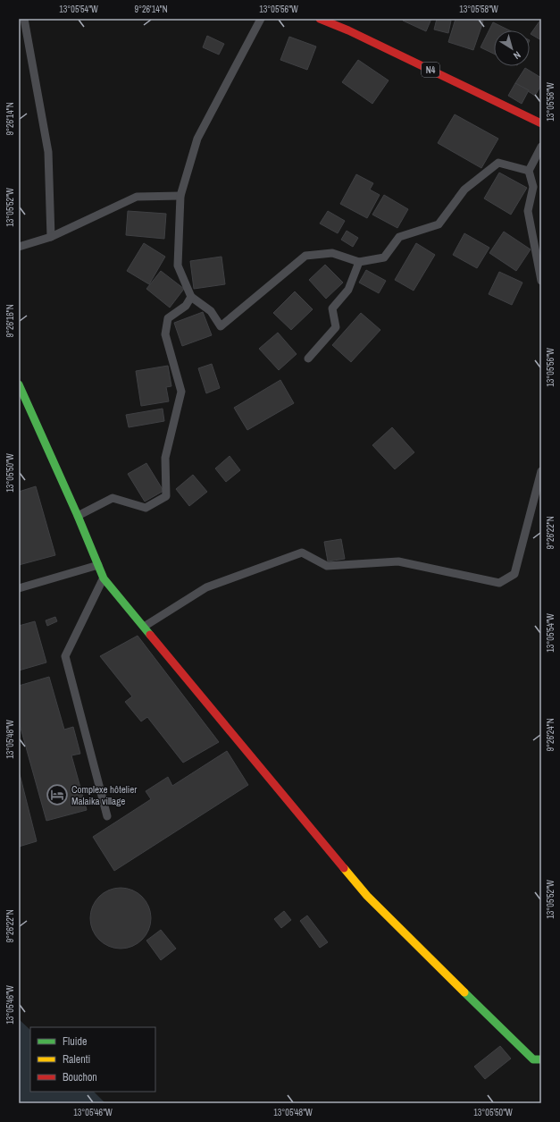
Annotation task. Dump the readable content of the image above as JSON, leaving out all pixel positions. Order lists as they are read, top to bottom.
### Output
{
  "streets": {
    "main road": ["N4"]
  },
  "places": {
    "hotel": ["Complexe hôtelier Malaika village"]
  },
  "legend": ["Fluide", "Ralenti", "Bouchon"],
  "north": "bottom right",
  "coordinates": [
    "13°05'54\"W",
    "9°26'14\"N",
    "13°05'56\"W",
    "13°05'58\"W",
    "13°05'52\"W",
    "9°26'16\"N",
    "13°05'50\"W",
    "9°26'22\"N",
    "9°26'24\"N",
    "13°05'48\"W",
    "13°05'46\"W"
  ]
}
